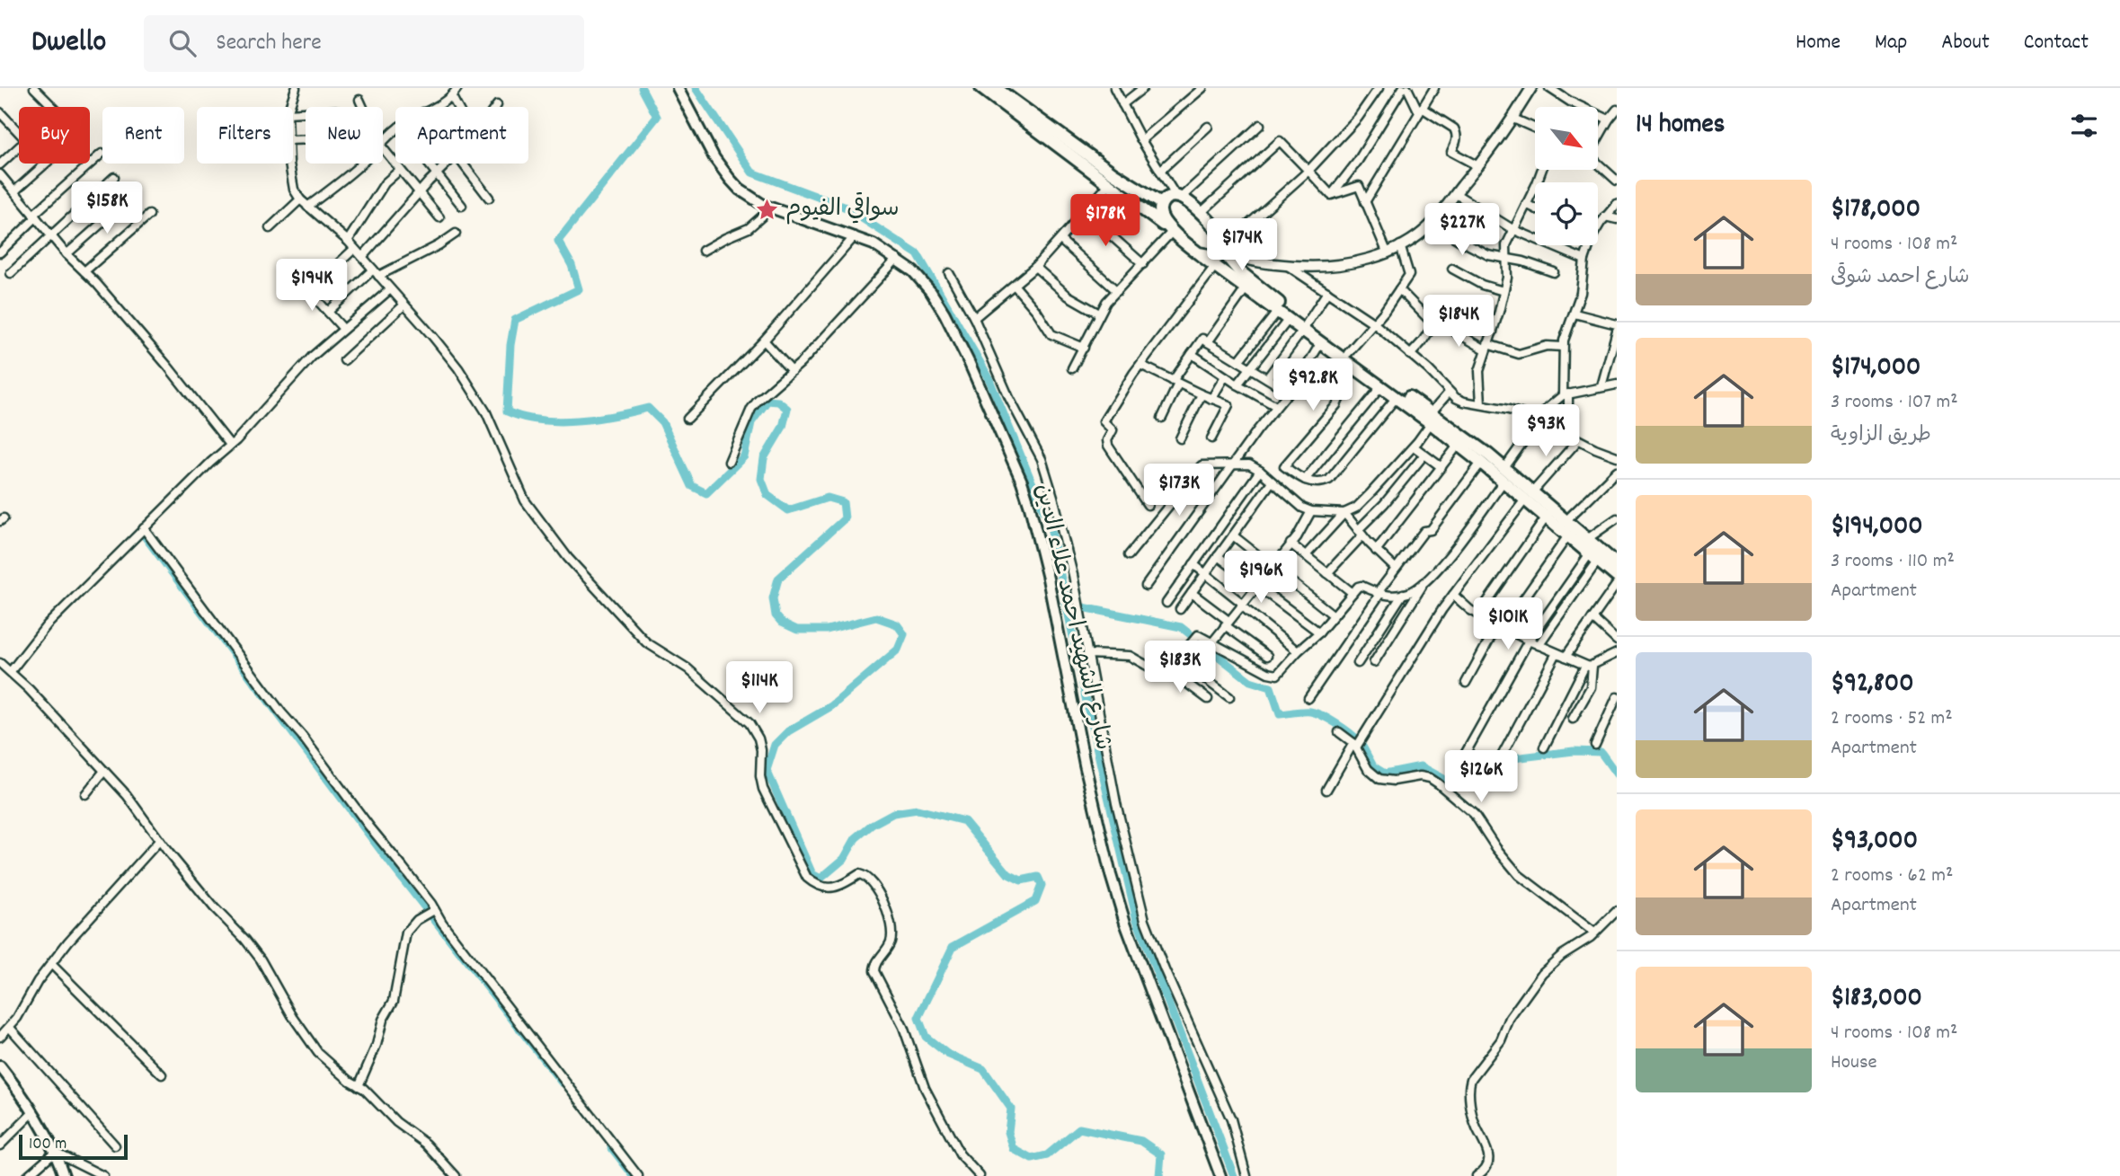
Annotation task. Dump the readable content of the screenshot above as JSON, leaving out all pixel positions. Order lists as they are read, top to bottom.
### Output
{
  "streets": {
    "main road": ["شارع الشهيد احمد علاء الدين"]
  },
  "places": {
    "place": ["سواقي الفيوم"]
  },
  "scale_bar": "100 m",
  "north": "bottom right",
  "page": {
    "header": "Dwello",
    "search": "Search here",
    "nav": [
      "Home",
      "Map",
      "About",
      "Contact"
    ],
    "heading": "14 homes",
    "chip": [
      "Buy",
      "Rent",
      "Filters",
      "New",
      "Apartment"
    ],
    "list": [
      {
        "name": "$178,000",
        "note": "4 rooms · 108 m² · شارع احمد شوقى"
      },
      {
        "name": "$174,000",
        "note": "3 rooms · 107 m² · طريق الزاوية"
      },
      {
        "name": "$194,000",
        "note": "3 rooms · 110 m² · Apartment"
      },
      {
        "name": "$92,800",
        "note": "2 rooms · 52 m² · Apartment"
      },
      {
        "name": "$93,000",
        "note": "2 rooms · 62 m² · Apartment"
      },
      {
        "name": "$183,000",
        "note": "4 rooms · 108 m² · House"
      }
    ],
    "price": [
      "$158K",
      "$178K",
      "$227K",
      "$174K",
      "$194K",
      "$184K",
      "$92.8K",
      "$93K",
      "$173K",
      "$196K",
      "$101K",
      "$183K",
      "$114K",
      "$126K"
    ],
    "scale": "100 m"
  }
}
